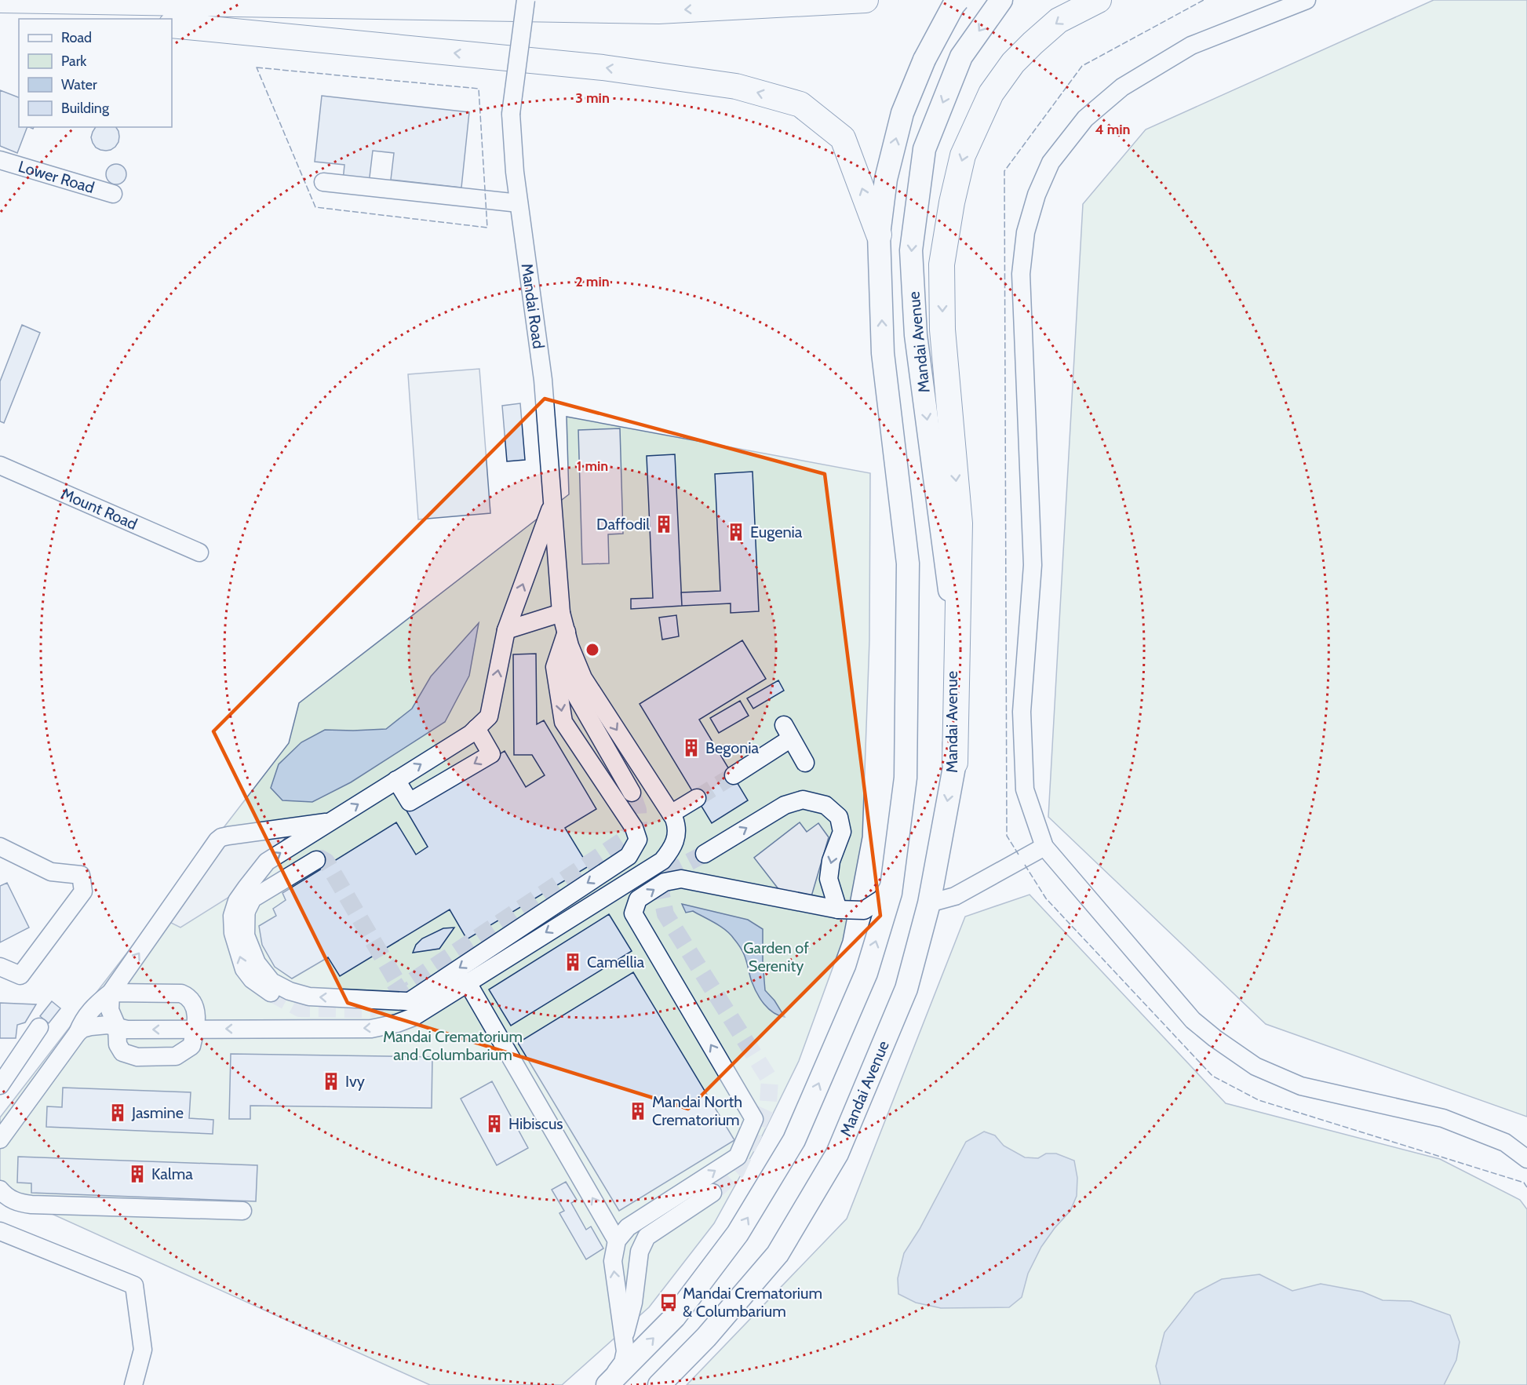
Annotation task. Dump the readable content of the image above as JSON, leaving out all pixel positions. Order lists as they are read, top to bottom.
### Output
{
  "streets": {
    "main road": ["Mandai Avenue"],
    "street": ["Lower Road", "Mandai Road", "Mount Road"]
  },
  "parks": ["Garden of Serenity", "Mandai Crematorium and Columbarium"],
  "places": {
    "building": [
      "Daffodil",
      "Eugenia",
      "Begonia",
      "Camellia",
      "Ivy",
      "Mandai North Crematorium",
      "Jasmine",
      "Hibiscus",
      "Kalma"
    ],
    "bus stop": ["Mandai Crematorium & Columbarium"]
  },
  "legend": [
    "Road",
    "Park",
    "Water",
    "Building"
  ],
  "rings": [
    "3 min",
    "4 min",
    "2 min",
    "1 min"
  ]
}
